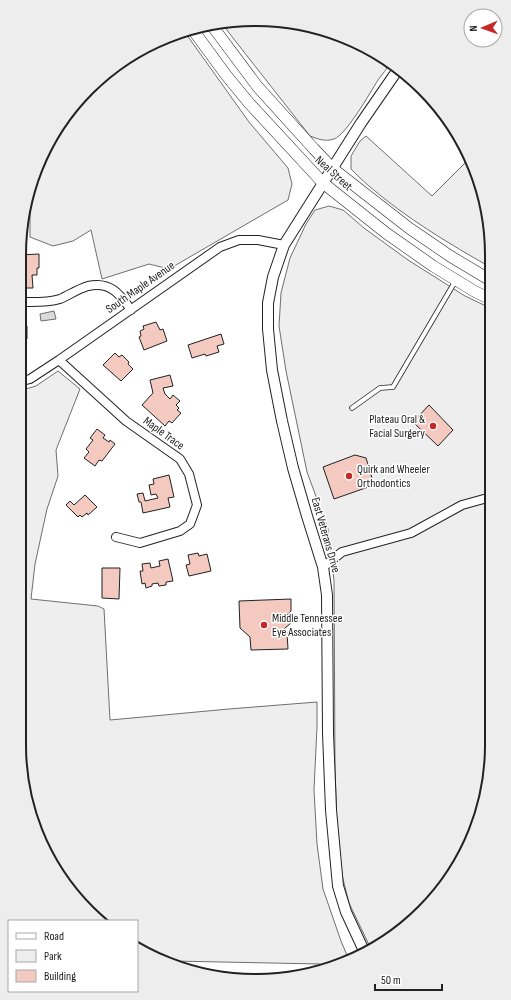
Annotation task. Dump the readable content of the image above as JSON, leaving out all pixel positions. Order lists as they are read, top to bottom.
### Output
{
  "streets": {
    "main road": ["Neal Street"],
    "street": ["South Maple Avenue", "Maple Trace", "East Veterans Drive"]
  },
  "crossings": [
    ["Neal Street", "East Veterans Drive"],
    ["South Maple Avenue", "Maple Trace"],
    ["South Maple Avenue", "East Veterans Drive"]
  ],
  "places": ["Plateau Oral & Facial Surgery", "Quirk and Wheeler Orthodontics", "Middle Tennessee Eye Associates"],
  "legend": ["Road", "Park", "Building"],
  "scale_bar": "50 m",
  "north": "left"
}
